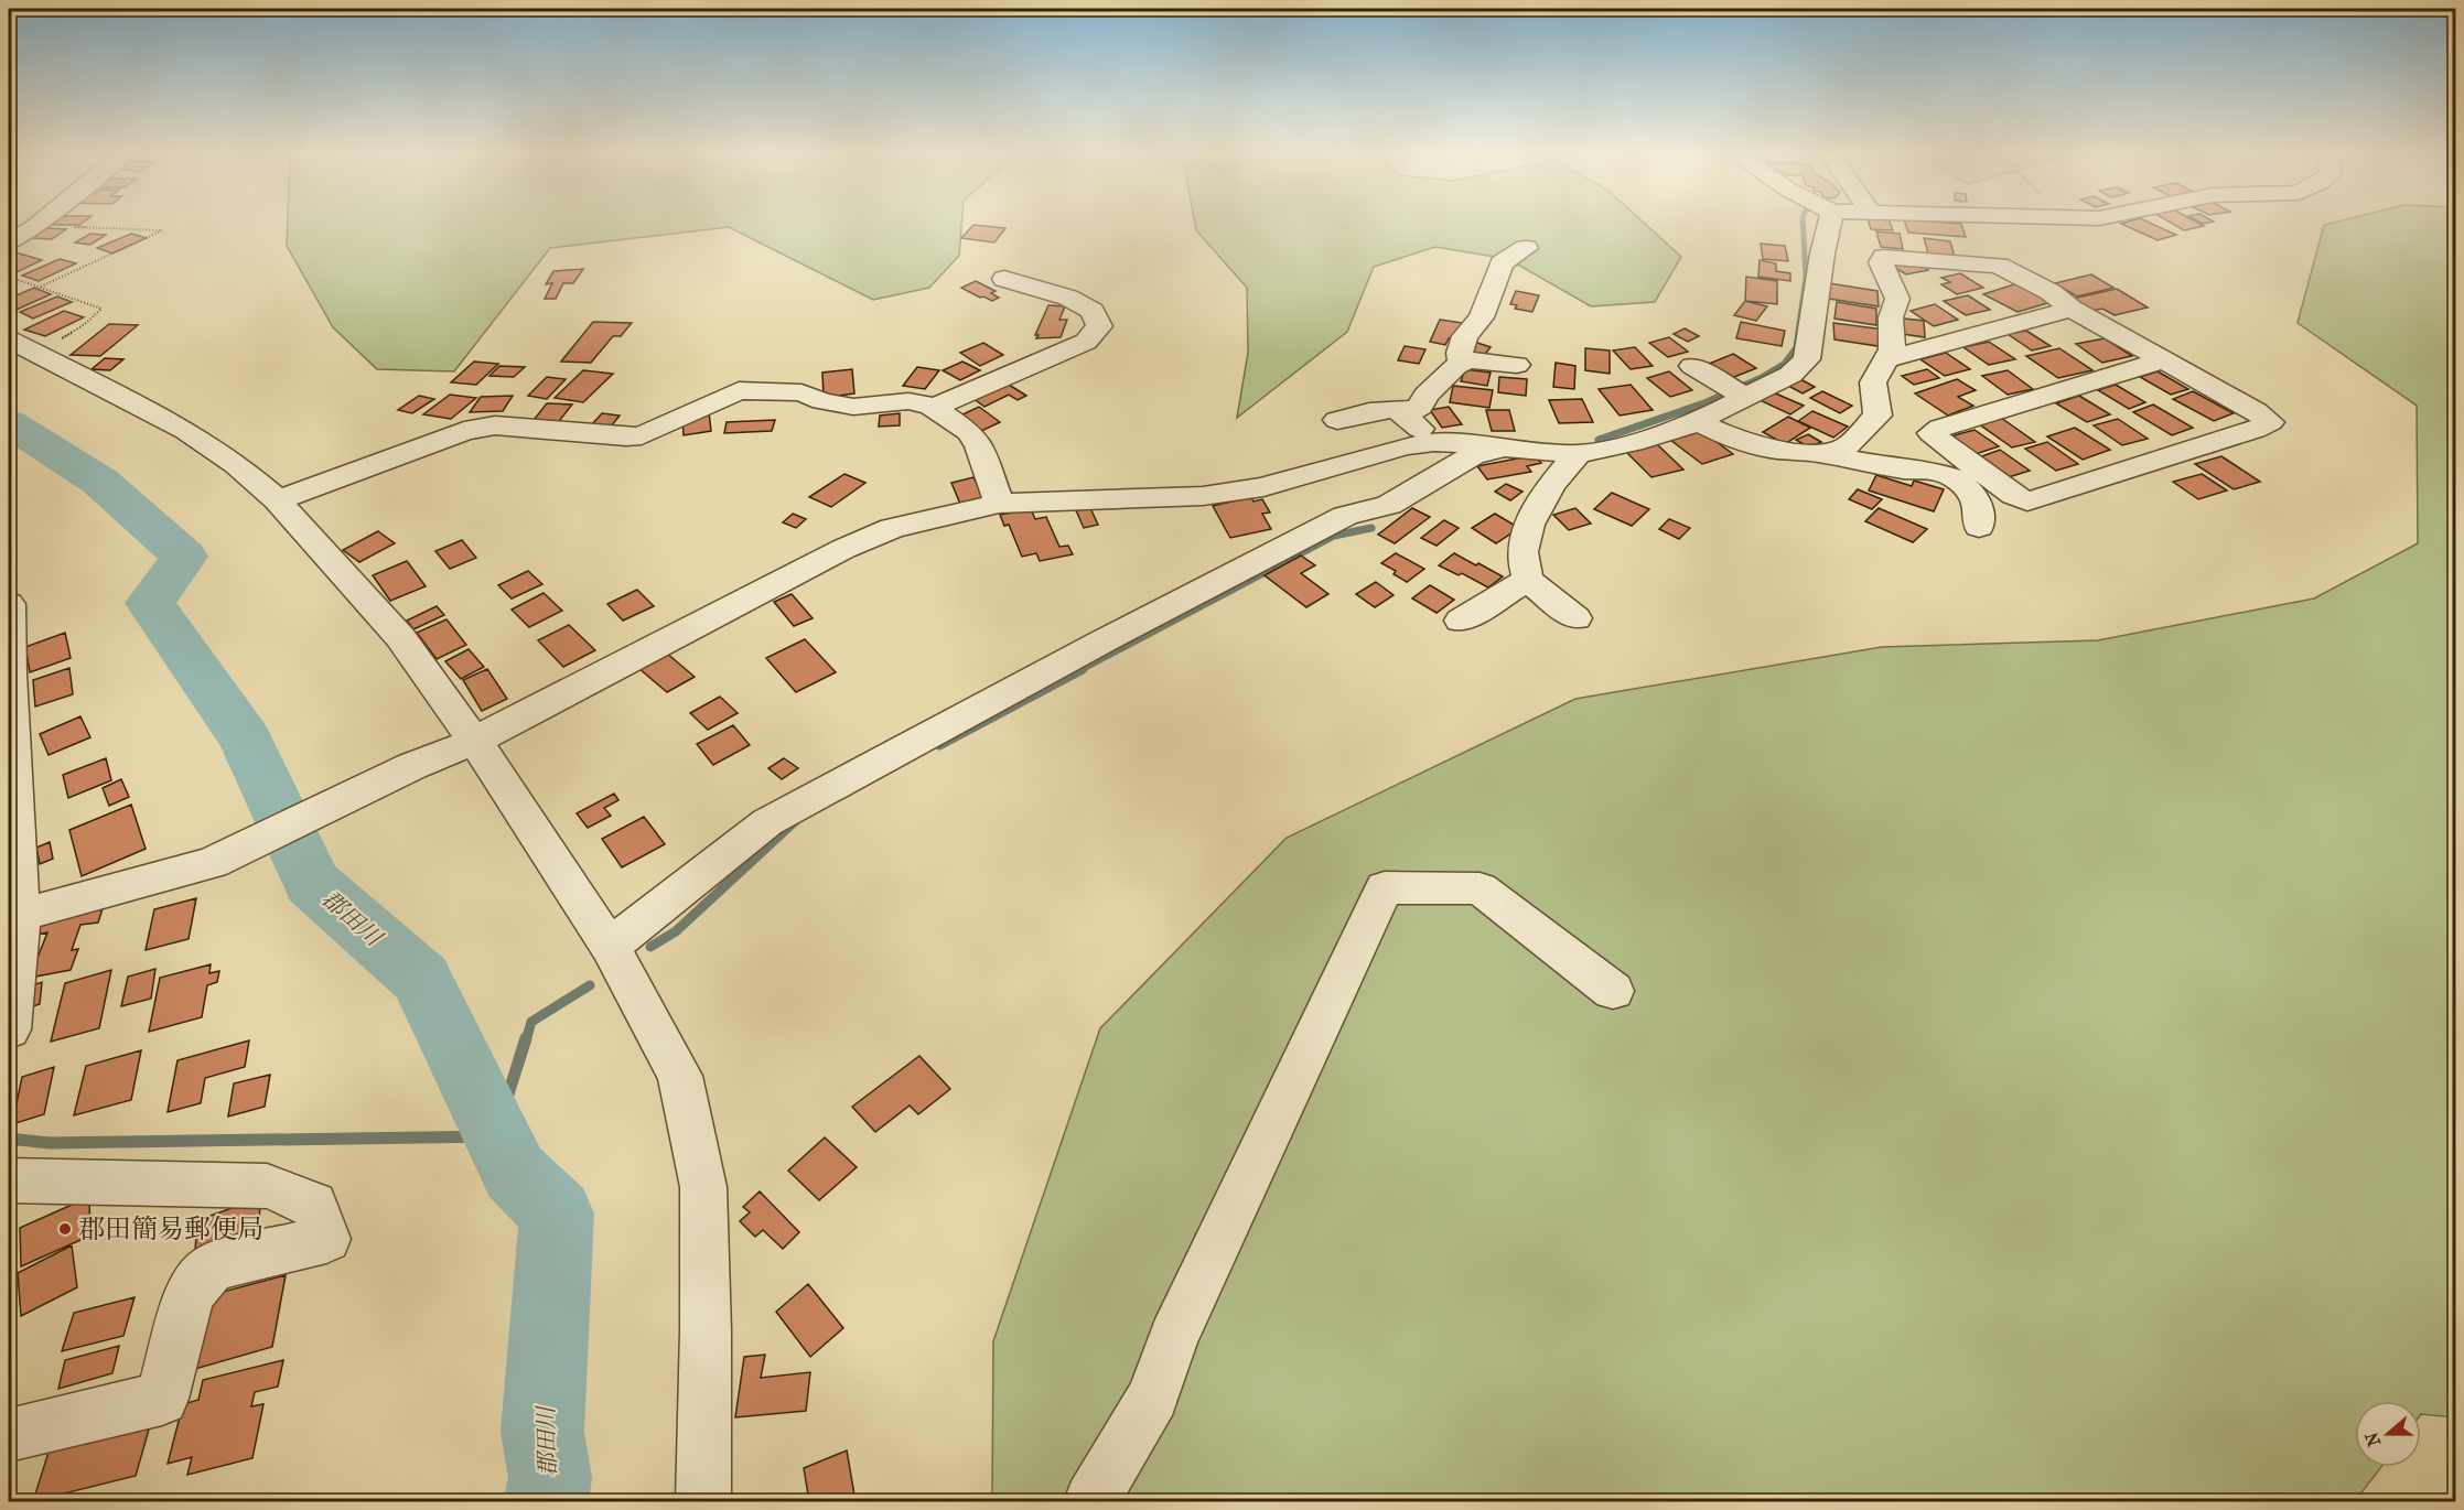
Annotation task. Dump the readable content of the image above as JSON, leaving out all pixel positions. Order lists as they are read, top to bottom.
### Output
{
  "water": ["郡田川"],
  "places": ["郡田簡易郵便局"],
  "north": "left"
}
